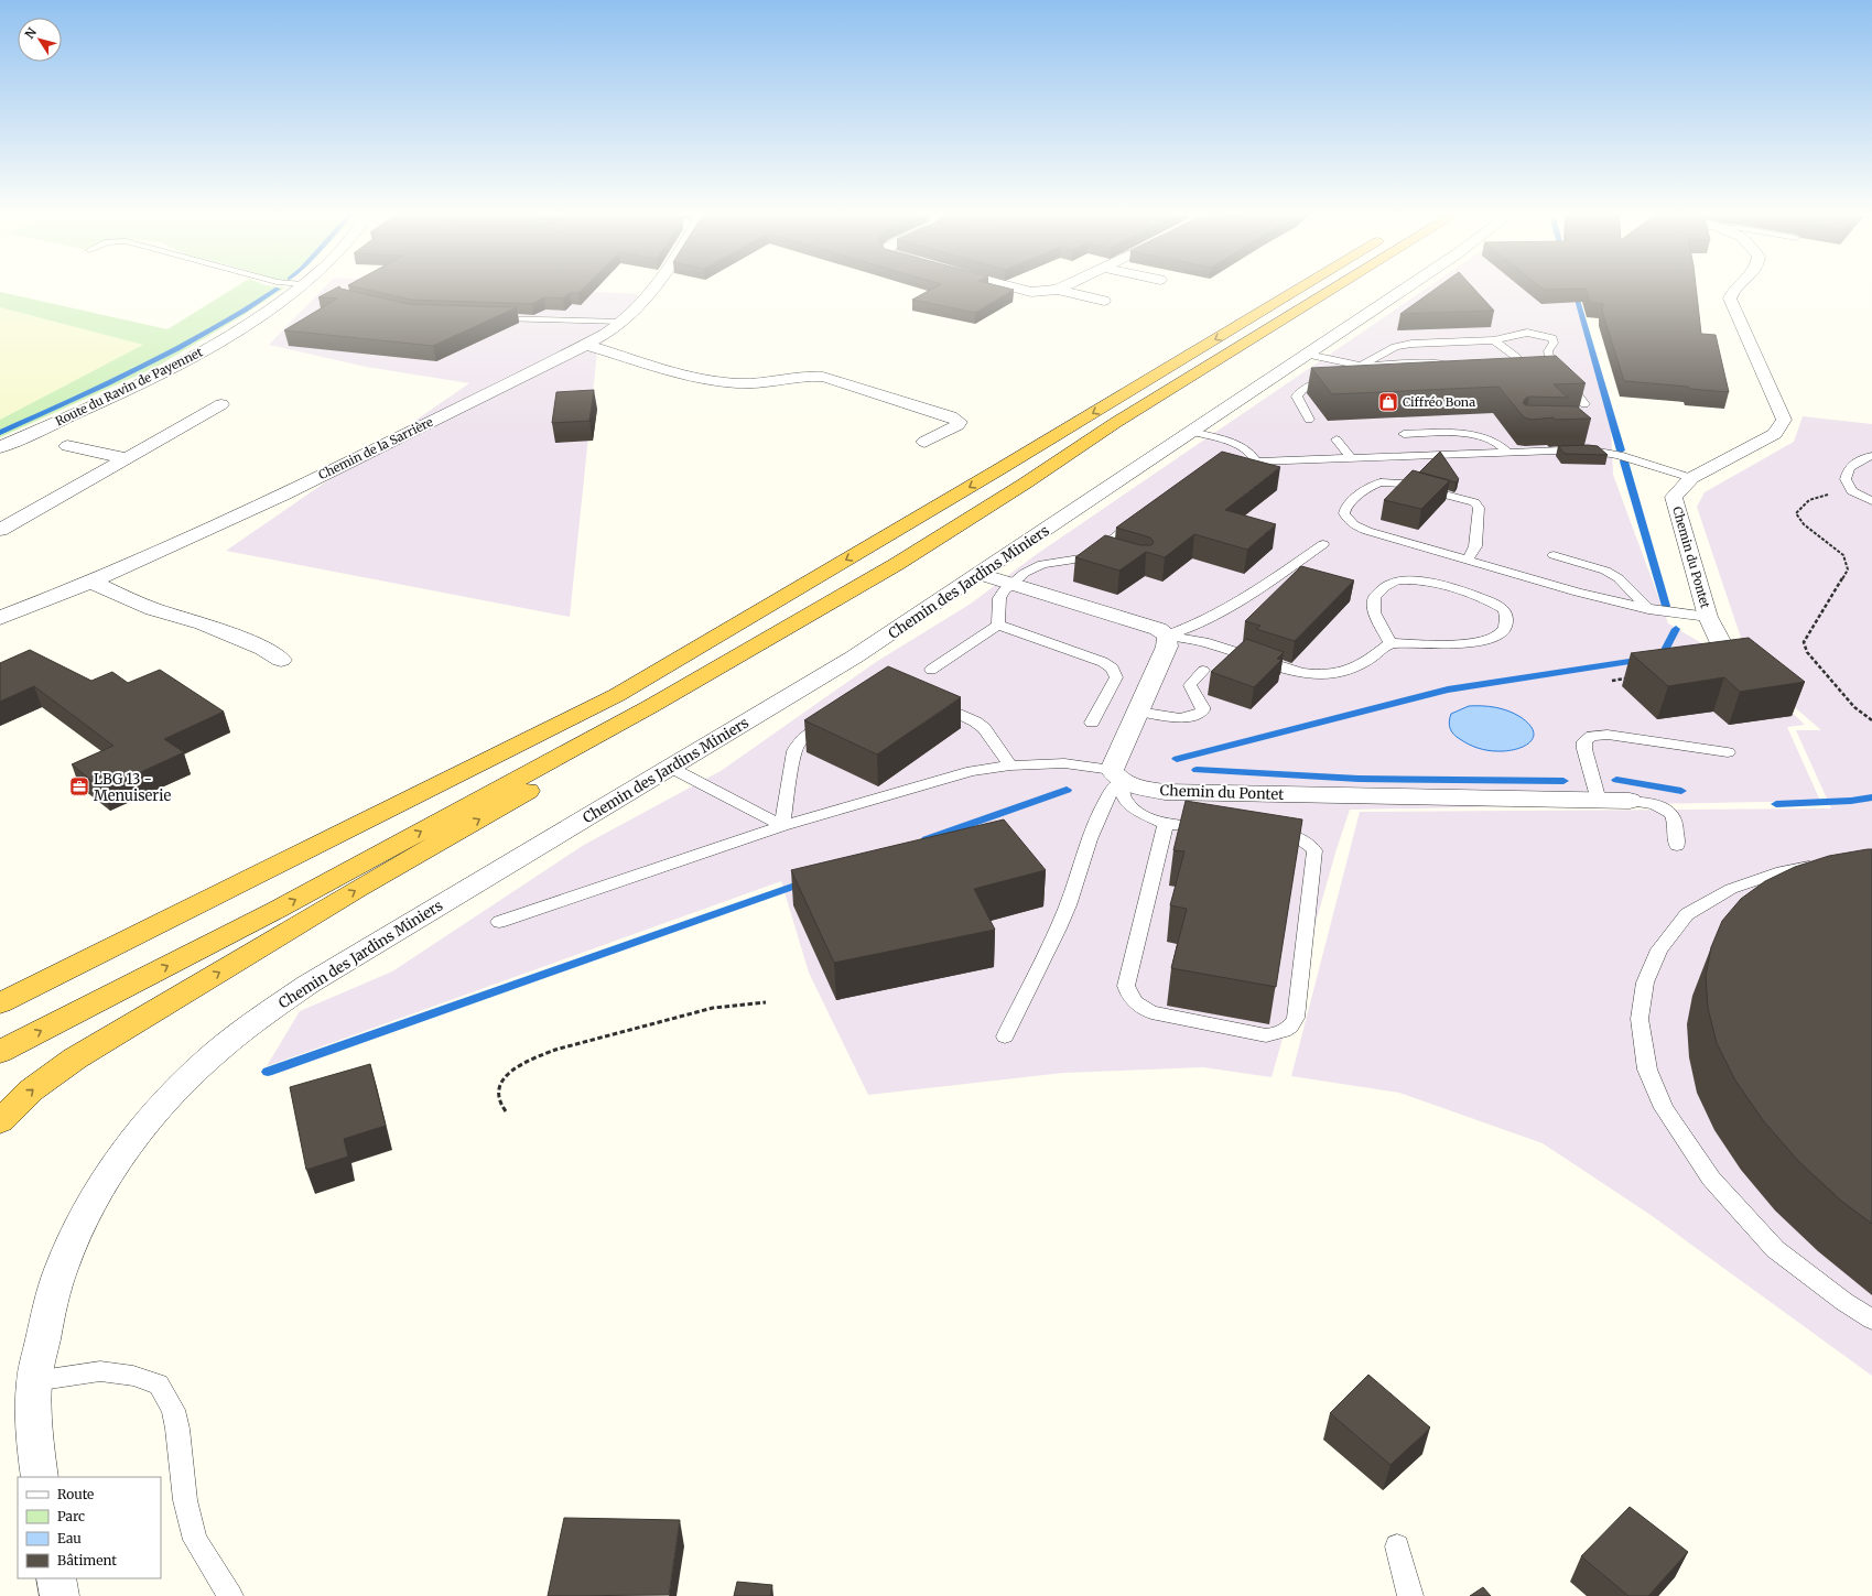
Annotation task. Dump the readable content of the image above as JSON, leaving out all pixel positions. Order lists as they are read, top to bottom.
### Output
{
  "streets": {
    "street": [
      "Route du Ravin de Payennet",
      "Chemin de la Sarrière",
      "Chemin du Pontet",
      "Chemin des Jardins Miniers"
    ]
  },
  "places": {
    "shop": ["Ciffréo Bona"],
    "office": ["LBG 13 - Menuiserie"]
  },
  "legend": [
    "Route",
    "Parc",
    "Eau",
    "Bâtiment"
  ],
  "north": "top left"
}
